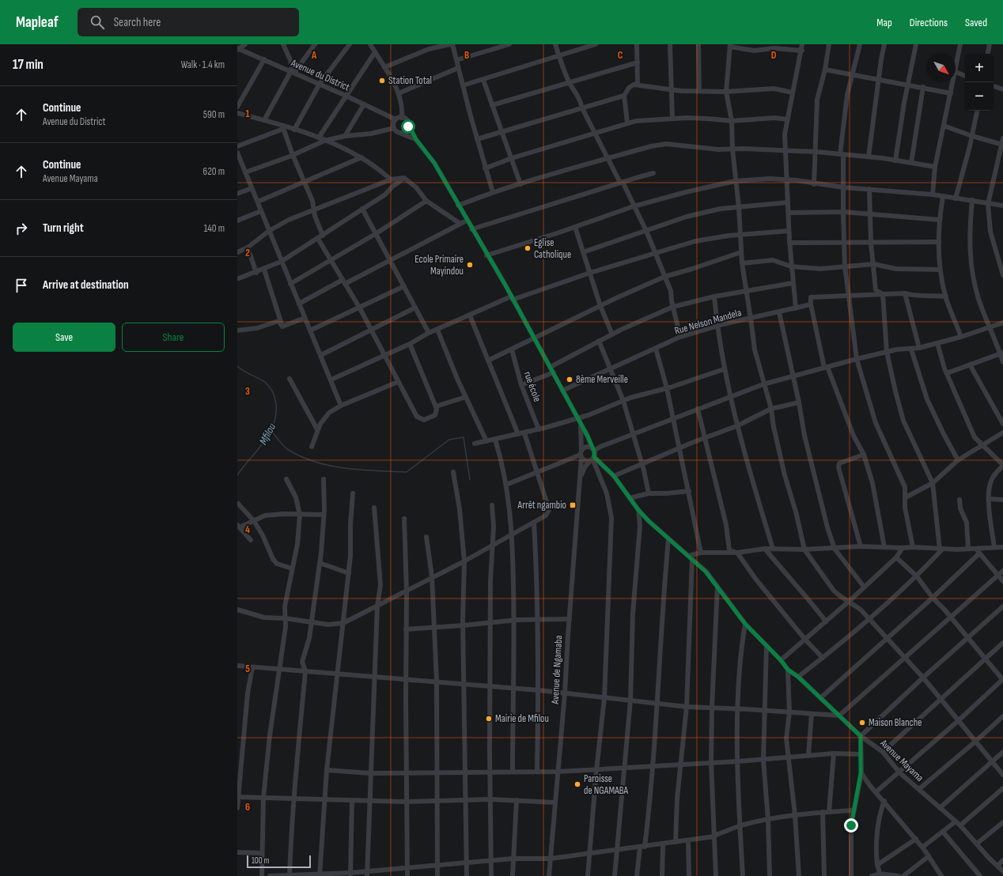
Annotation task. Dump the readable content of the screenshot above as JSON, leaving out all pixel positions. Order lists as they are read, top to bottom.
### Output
{
  "streets": {
    "street": [
      "Avenue du District",
      "Rue Nelson Mandela",
      "rue école",
      "Avenue de Ngamaba",
      "Avenue Mayama"
    ]
  },
  "crossings": [
    ["Avenue de Ngamaba", "Avenue Mayama"]
  ],
  "water": ["Mfilou"],
  "places": {
    "other": [
      "Station Total",
      "Eglise Catholique",
      "Ecole Primaire Mayindou",
      "8ème Merveille",
      "Mairie de Mfilou",
      "Maison Blanche",
      "Paroisse de NGAMABA"
    ],
    "transit": ["Arrêt ngambio"]
  },
  "scale_bar": "100 m",
  "north": "bottom right",
  "page": {
    "header": "Mapleaf",
    "search": "Search here",
    "nav": ["Map", "Directions", "Saved"],
    "heading": ["17 min", "Walk · 1.4 km"],
    "map_buttons": ["+", "−"],
    "list": [
      ["Continue", "Avenue du District", "590 m"],
      ["Continue", "Avenue Mayama", "620 m"],
      ["Turn right", "140 m"],
      "Arrive at destination"
    ],
    "buttons": ["Save", "Share"],
    "scale": "100 m"
  },
  "grid": {
    "columns": [
      "A",
      "B",
      "C",
      "D"
    ],
    "rows": [
      "1",
      "2",
      "3",
      "4",
      "5",
      "6"
    ]
  }
}
